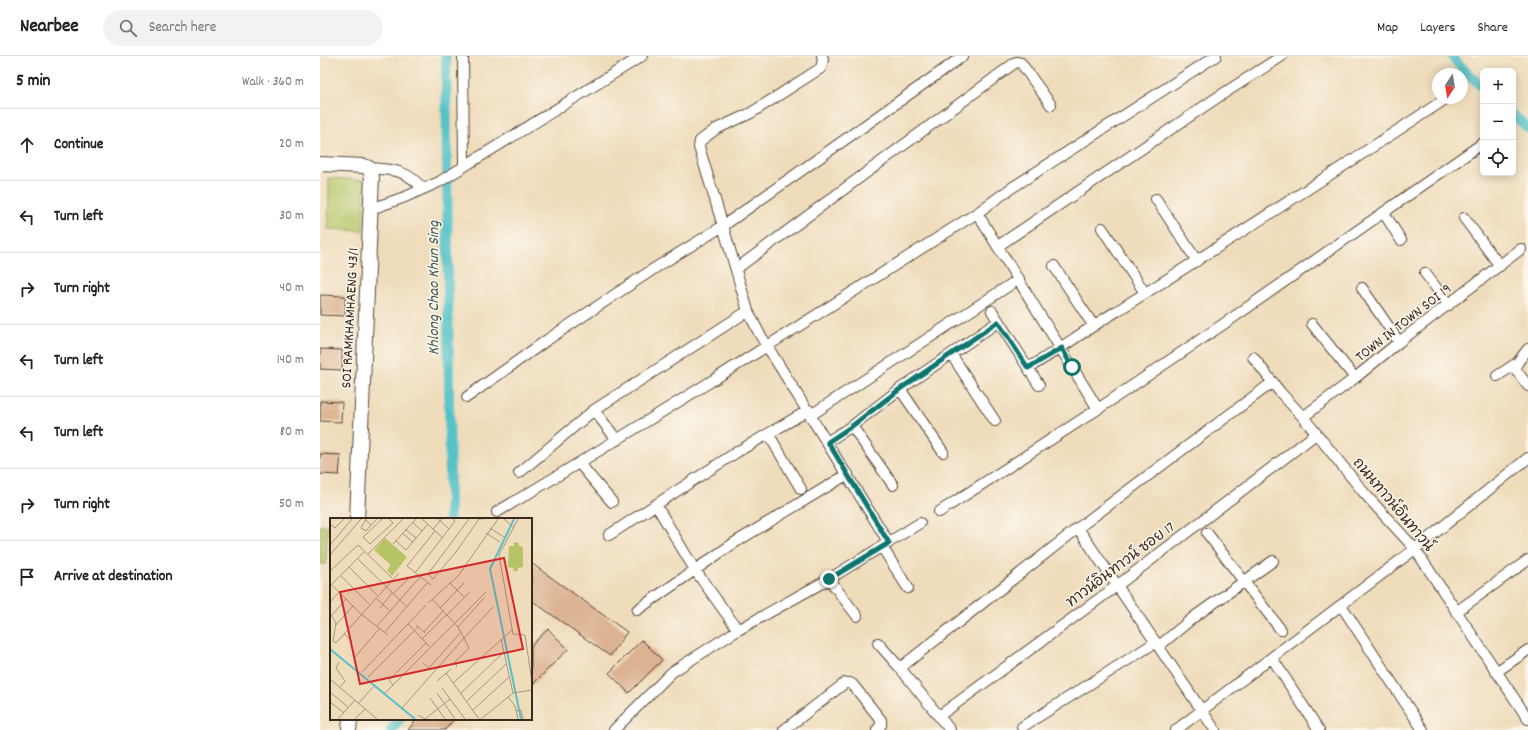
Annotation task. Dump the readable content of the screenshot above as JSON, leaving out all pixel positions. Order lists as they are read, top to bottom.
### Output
{
  "streets": {
    "street": [
      "SOI RAMKHAMHAENG 43/1",
      "TOWN IN TOWN SOI 19",
      "ถนนทาวน์อินทาวน์",
      "ทาวน์อินทาวน์ ซอย 17"
    ]
  },
  "crossings": [
    ["TOWN IN TOWN SOI 19", "ถนนทาวน์อินทาวน์"],
    ["ถนนทาวน์อินทาวน์", "ทาวน์อินทาวน์ ซอย 17"]
  ],
  "water": ["Khlong Chao Khun Sing"],
  "north": "bottom",
  "page": {
    "header": "Nearbee",
    "search": "Search here",
    "nav": ["Map", "Layers", "Share"],
    "heading": ["5 min", "Walk · 360 m"],
    "map_buttons": ["+", "−"],
    "list": [
      ["Continue", "20 m"],
      ["Turn left", "30 m"],
      ["Turn right", "40 m"],
      ["Turn left", "140 m"],
      ["Turn left", "80 m"],
      ["Turn right", "50 m"],
      "Arrive at destination"
    ]
  }
}
